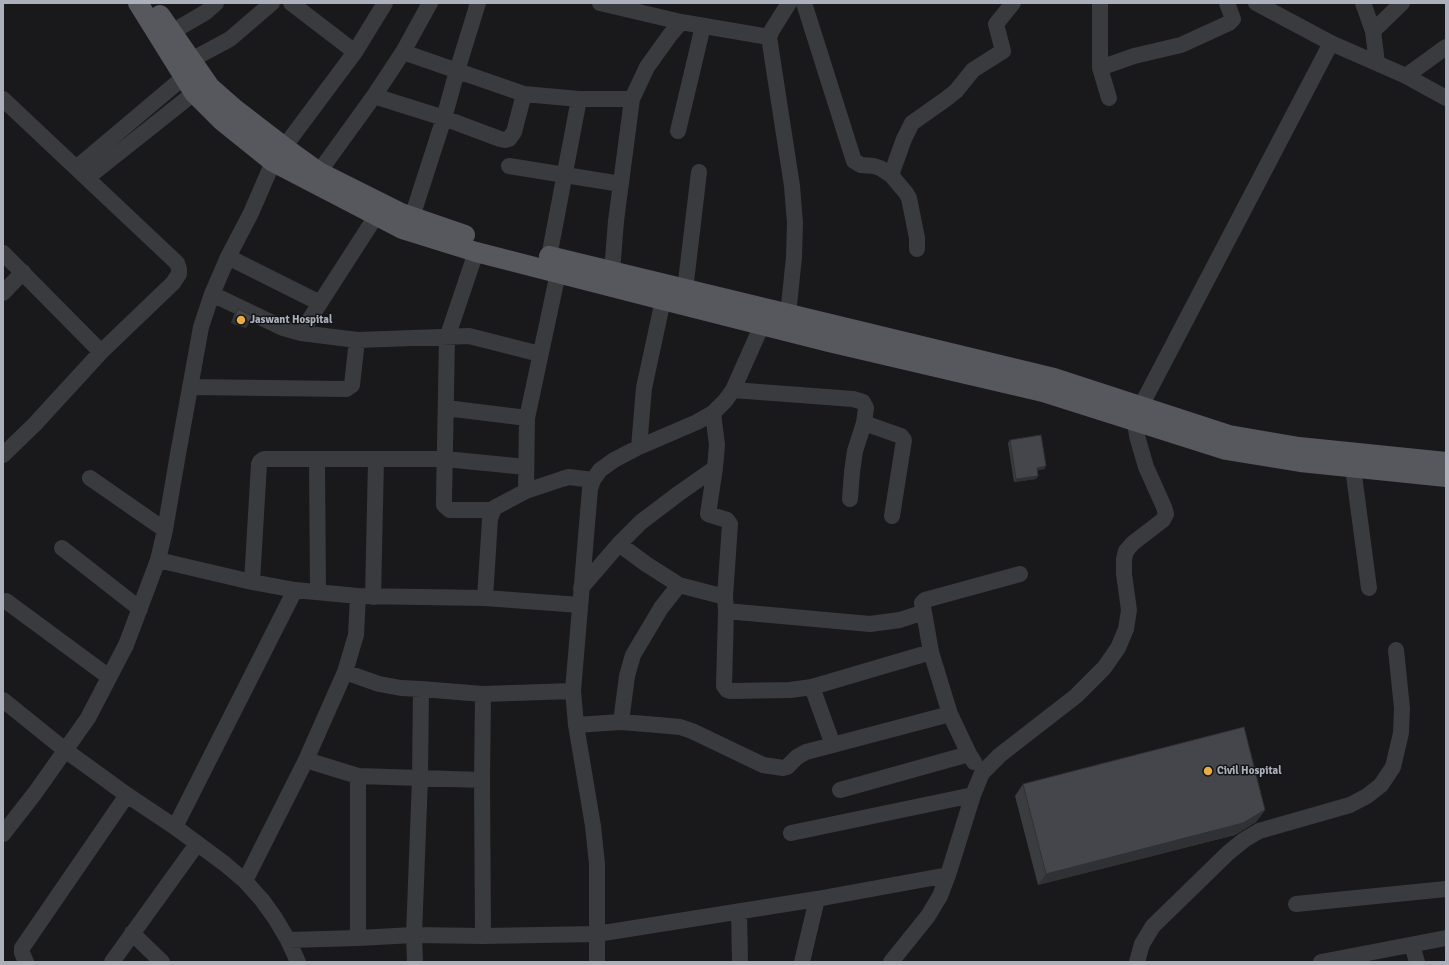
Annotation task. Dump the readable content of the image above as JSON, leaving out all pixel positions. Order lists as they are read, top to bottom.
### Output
{
  "places": ["Jaswant Hospital", "Civil Hospital"]
}
